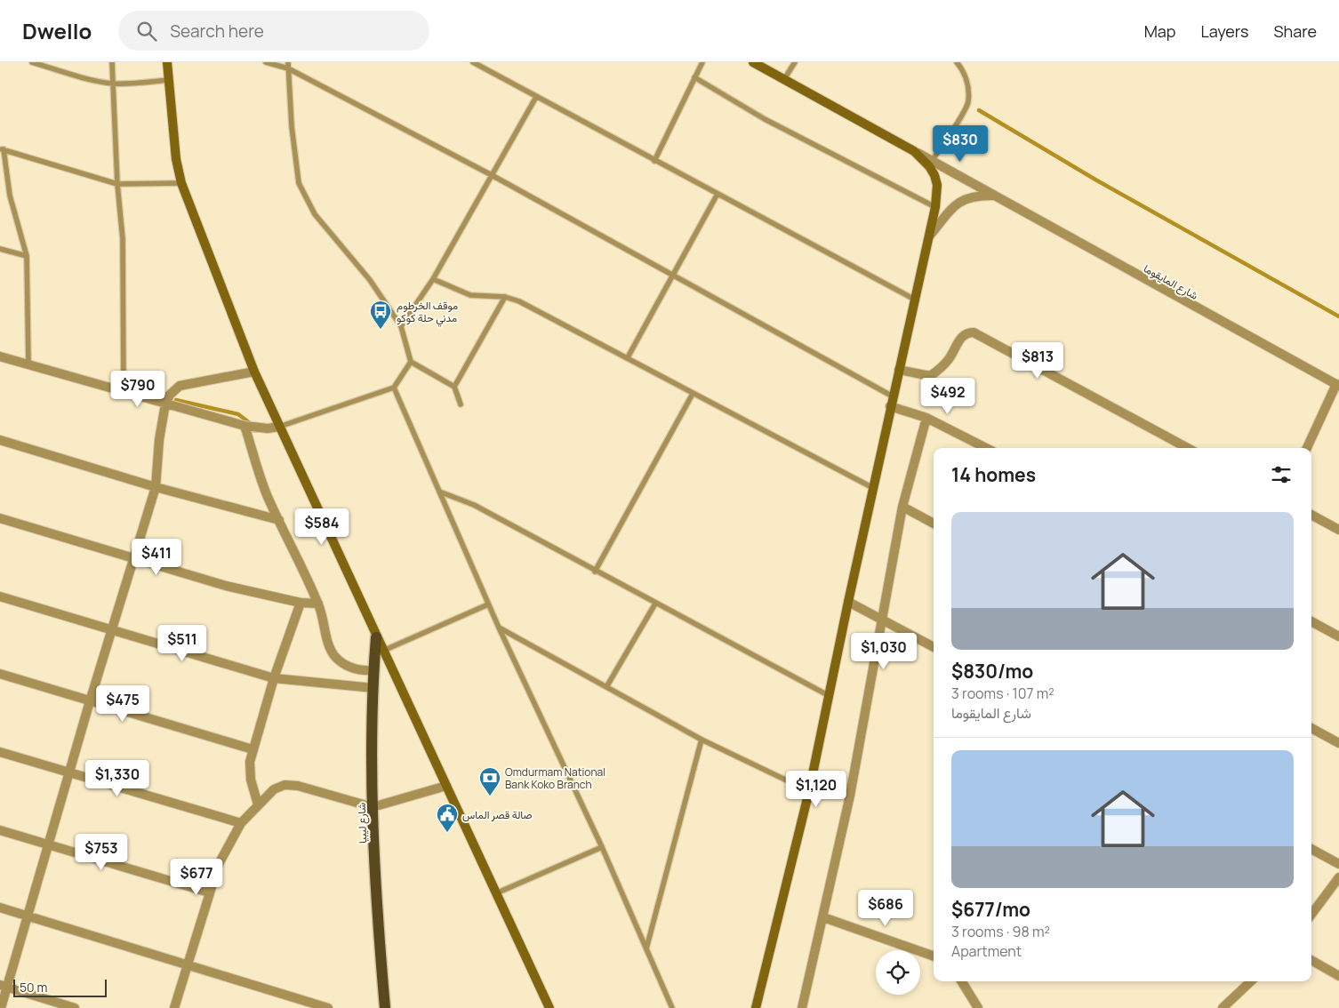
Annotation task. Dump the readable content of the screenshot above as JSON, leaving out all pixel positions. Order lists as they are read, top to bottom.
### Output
{
  "streets": {
    "main road": ["شارع ليبيا"],
    "street": ["شارع المايقوما"]
  },
  "places": {
    "bus stop": ["موقف الخرطوم مدني حلة كوكو"],
    "bank": ["Omdurmam National Bank Koko Branch"],
    "public building": ["صالة قصر الماس"]
  },
  "scale_bar": "50 m",
  "page": {
    "header": "Dwello",
    "search": "Search here",
    "nav": ["Map", "Layers", "Share"],
    "price": [
      "$830",
      "$813",
      "$790",
      "$492",
      "$584",
      "$411",
      "$511",
      "$1,030",
      "$475",
      "$1,330",
      "$1,120",
      "$753",
      "$677",
      "$686"
    ],
    "heading": "14 homes",
    "list": [
      {
        "name": "$830/mo",
        "note": "3 rooms · 107 m² · شارع المايقوما"
      },
      {
        "name": "$677/mo",
        "note": "3 rooms · 98 m² · Apartment"
      }
    ],
    "scale": "50 m"
  }
}
